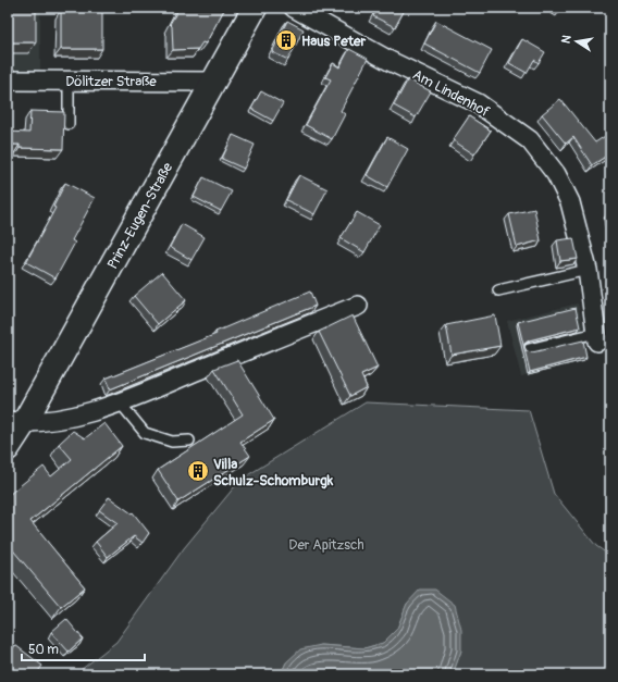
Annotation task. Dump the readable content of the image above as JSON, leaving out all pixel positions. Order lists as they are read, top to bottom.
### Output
{
  "streets": {
    "street": ["Dölitzer Straße", "Am Lindenhof", "Prinz-Eugen-Straße"]
  },
  "crossings": [
    ["Dölitzer Straße", "Prinz-Eugen-Straße"]
  ],
  "parks": ["Der Apitzsch"],
  "places": {
    "building": ["Haus Peter", "Villa Schulz-Schomburgk"]
  },
  "scale_bar": "50 m",
  "north": "left"
}
